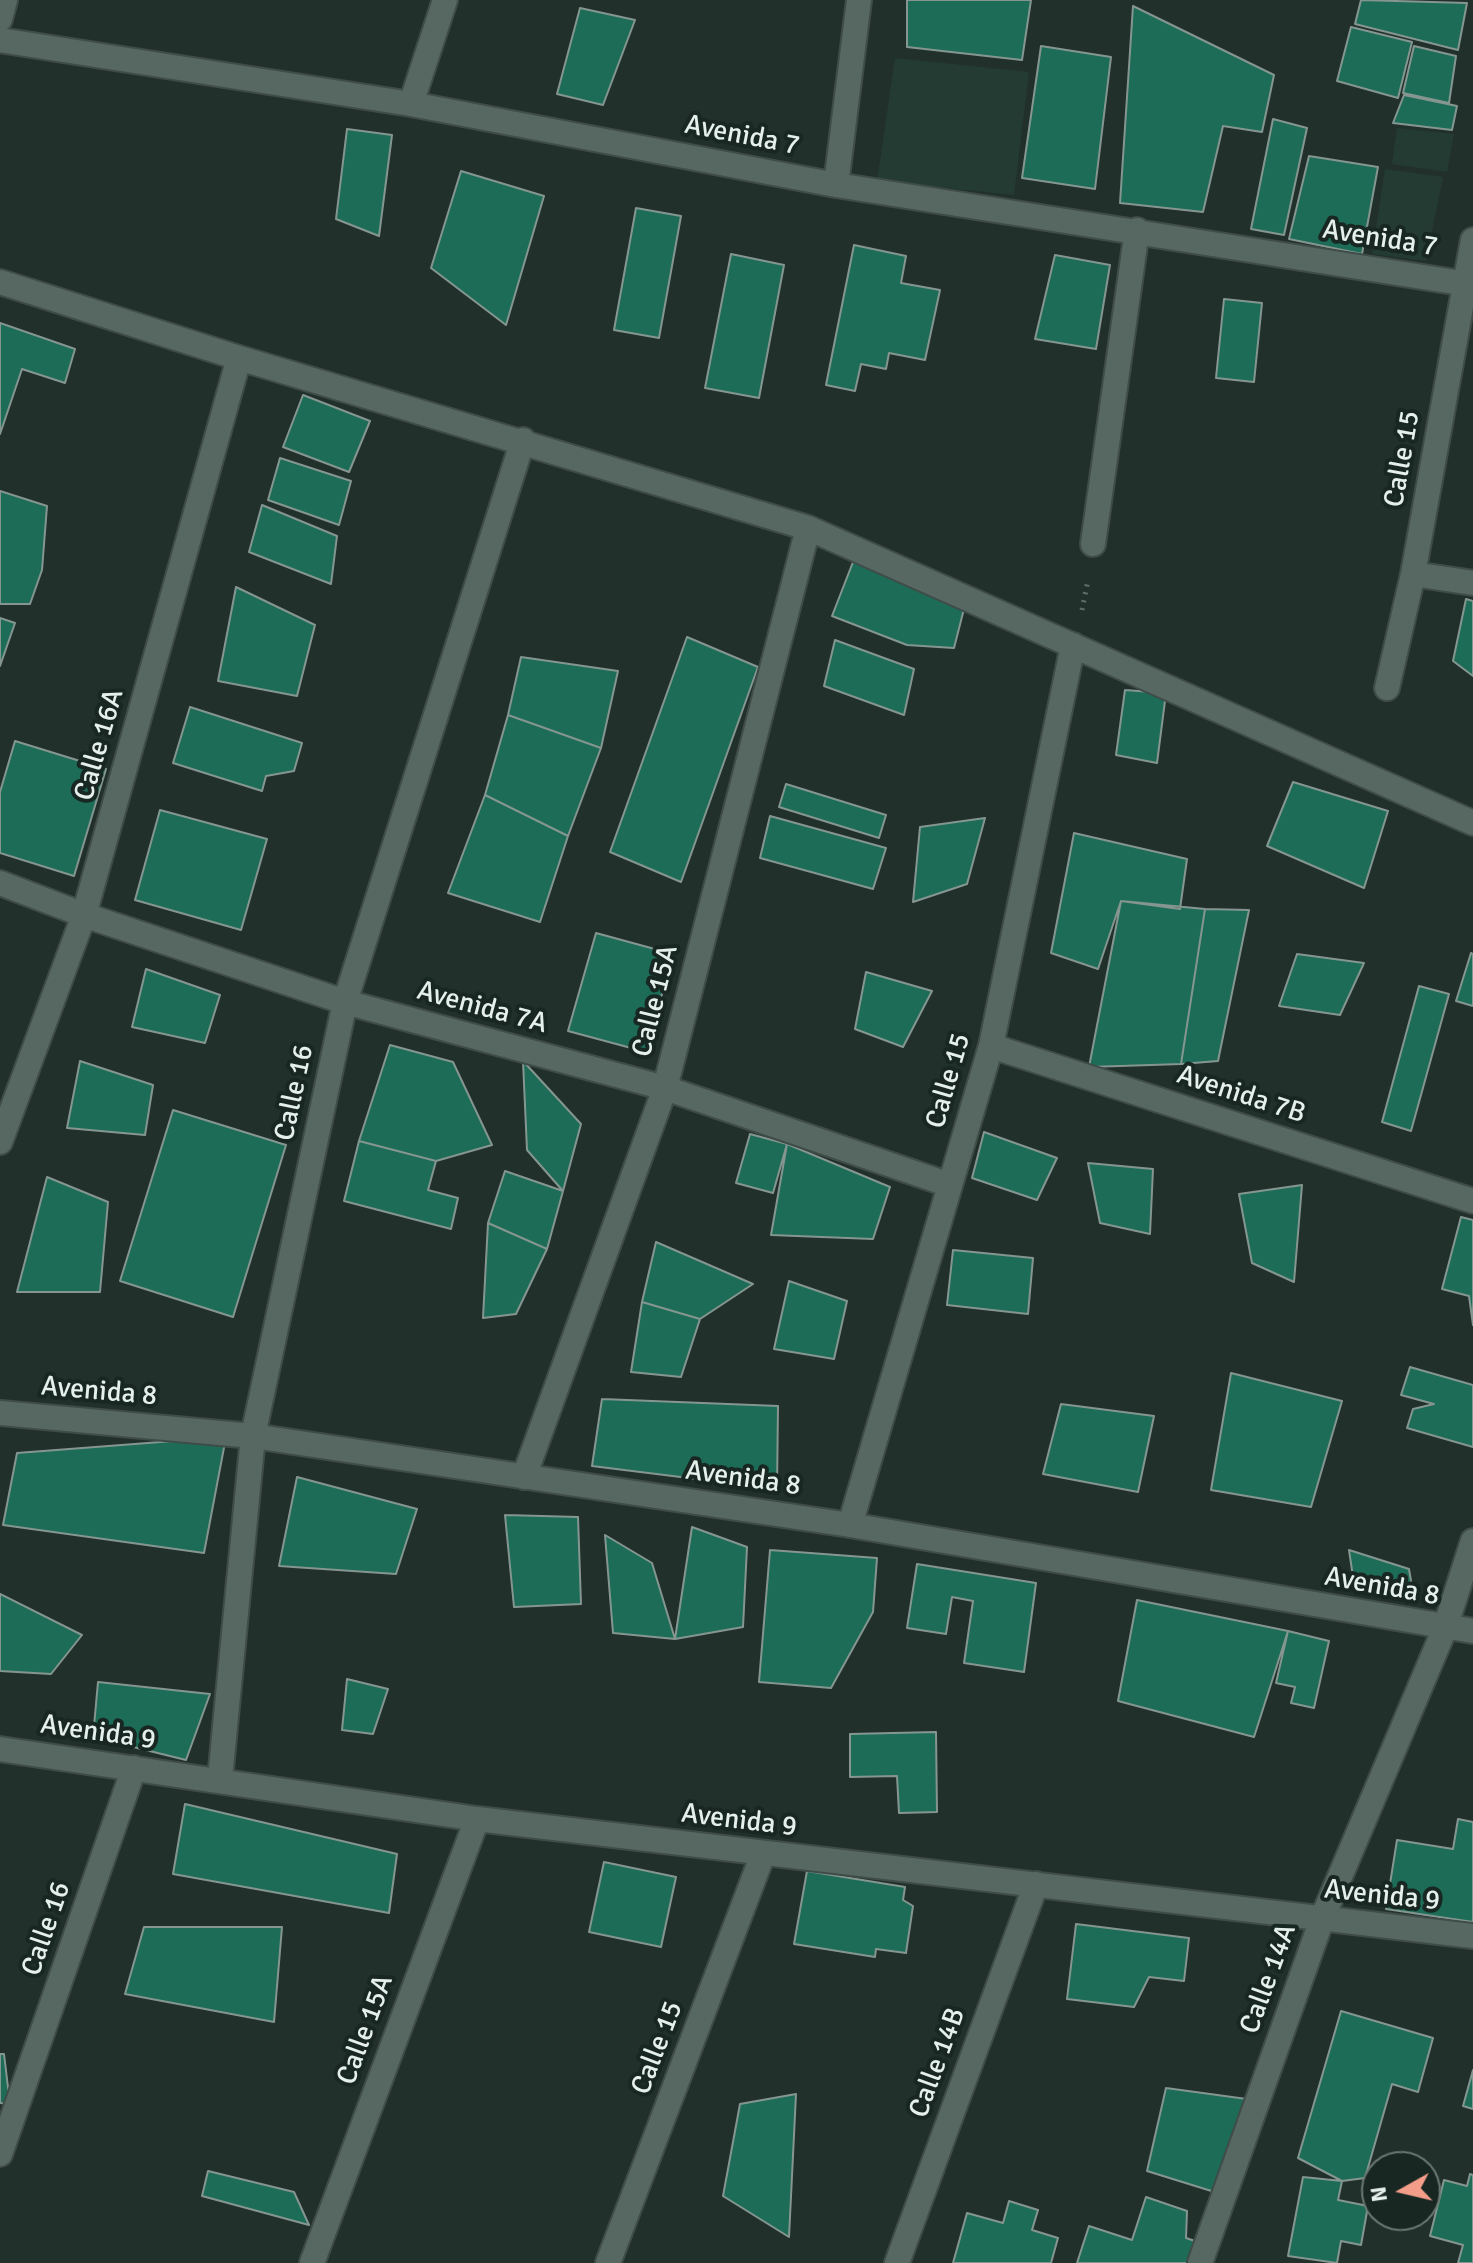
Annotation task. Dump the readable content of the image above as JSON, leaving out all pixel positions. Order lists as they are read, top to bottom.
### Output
{
  "streets": {
    "street": [
      "Avenida 7",
      "Calle 15",
      "Calle 16A",
      "Calle 15A",
      "Avenida 7A",
      "Calle 16",
      "Avenida 7B",
      "Avenida 8",
      "Avenida 9",
      "Calle 14A",
      "Calle 14B"
    ]
  },
  "crossings": [
    ["Avenida 7", "Calle 15"],
    ["Calle 15", "Avenida 7A"],
    ["Calle 15", "Avenida 7B"],
    ["Calle 15", "Avenida 8"],
    ["Calle 15", "Avenida 9"],
    ["Calle 16A", "Avenida 7A"],
    ["Calle 15A", "Avenida 7A"],
    ["Calle 15A", "Avenida 8"],
    ["Calle 15A", "Avenida 9"],
    ["Avenida 7A", "Calle 16"],
    ["Calle 16", "Avenida 8"],
    ["Calle 16", "Avenida 9"],
    ["Avenida 8", "Calle 14A"],
    ["Avenida 9", "Calle 14A"],
    ["Avenida 9", "Calle 14B"]
  ],
  "north": "left"
}
